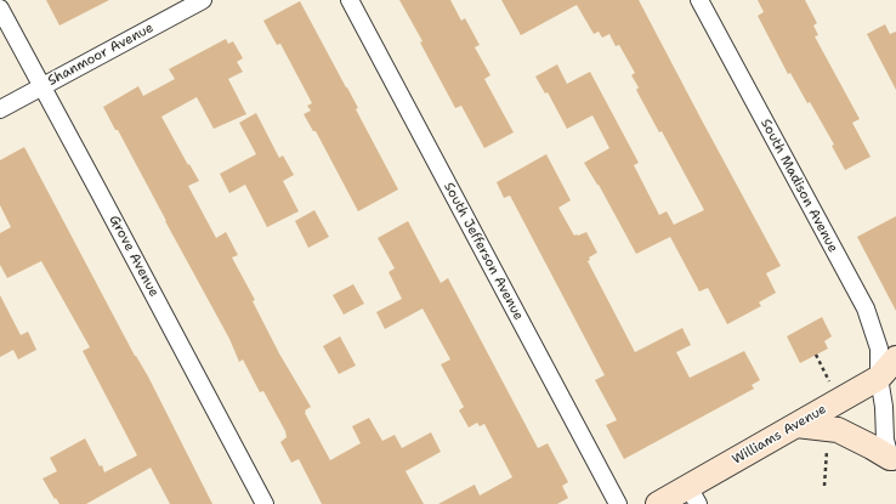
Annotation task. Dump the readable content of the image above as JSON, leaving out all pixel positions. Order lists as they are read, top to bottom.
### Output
{
  "streets": {
    "street": [
      "Shanmoor Avenue",
      "South Madison Avenue",
      "South Jefferson Avenue",
      "Grove Avenue",
      "Williams Avenue"
    ]
  },
  "crossings": [
    ["Shanmoor Avenue", "Grove Avenue"],
    ["South Madison Avenue", "Williams Avenue"]
  ]
}
